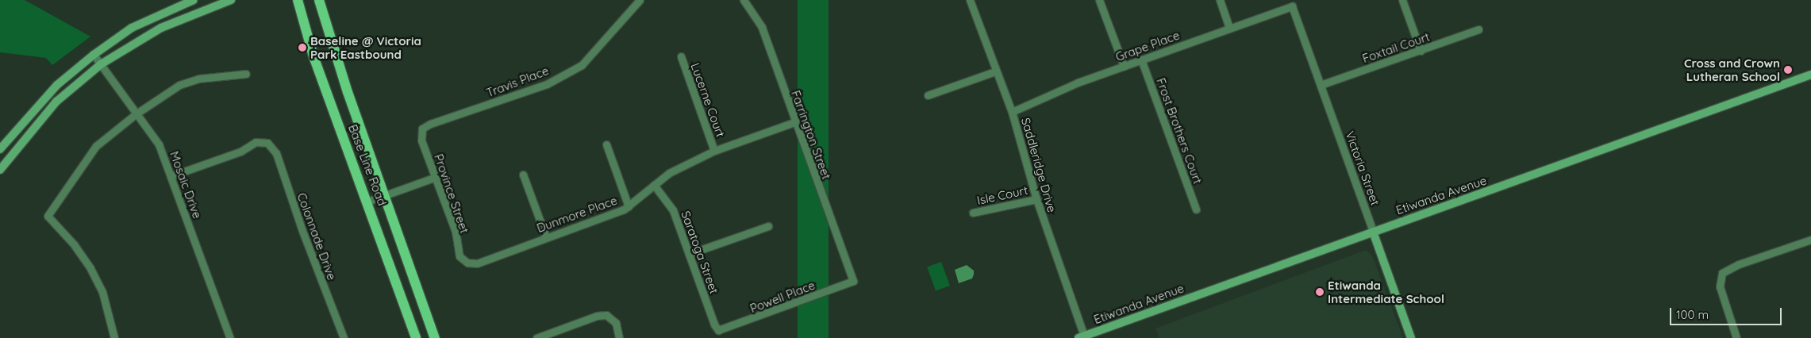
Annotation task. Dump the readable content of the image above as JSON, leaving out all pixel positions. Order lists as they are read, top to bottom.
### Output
{
  "streets": {
    "main road": ["Base Line Road"],
    "street": [
      "Grape Place",
      "Foxtail Court",
      "Travis Place",
      "Lucerne Court",
      "Frost Brothers Court",
      "Farrington Street",
      "Saddleridge Drive",
      "Victoria Street",
      "Mosaic Drive",
      "Province Street",
      "Isle Court",
      "Etiwanda Avenue",
      "Dunmore Place",
      "Colonnade Drive",
      "Saratoga Street",
      "Powell Place"
    ]
  },
  "crossings": [
    ["Grape Place", "Frost Brothers Court"],
    ["Grape Place", "Saddleridge Drive"],
    ["Grape Place", "Victoria Street"],
    ["Foxtail Court", "Victoria Street"],
    ["Travis Place", "Province Street"],
    ["Lucerne Court", "Dunmore Place"],
    ["Farrington Street", "Dunmore Place"],
    ["Farrington Street", "Powell Place"],
    ["Saddleridge Drive", "Isle Court"],
    ["Saddleridge Drive", "Etiwanda Avenue"],
    ["Victoria Street", "Etiwanda Avenue"],
    ["Mosaic Drive", "Colonnade Drive"],
    ["Province Street", "Dunmore Place"],
    ["Dunmore Place", "Saratoga Street"],
    ["Saratoga Street", "Powell Place"]
  ],
  "places": ["Baseline @ Victoria Park Eastbound", "Cross and Crown Lutheran School", "Etiwanda Intermediate School"],
  "scale_bar": "100 m"
}
